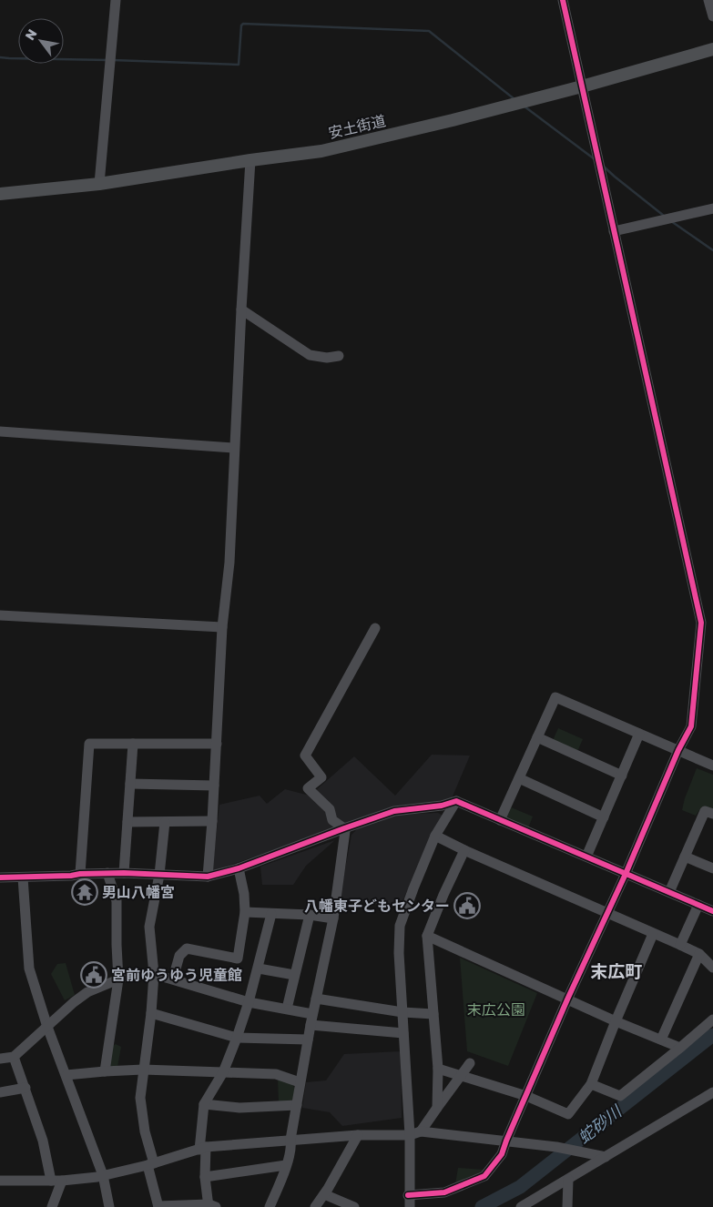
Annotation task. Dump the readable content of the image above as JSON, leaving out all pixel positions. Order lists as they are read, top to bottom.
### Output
{
  "streets": {
    "main road": ["安土街道"]
  },
  "districts": ["末広町"],
  "water": ["蛇砂川"],
  "parks": ["末広公園"],
  "places": {
    "temple": ["男山八幡宮"],
    "public building": ["八幡東子どもセンター", "宮前ゆうゆう児童館"]
  },
  "north": "top left"
}
